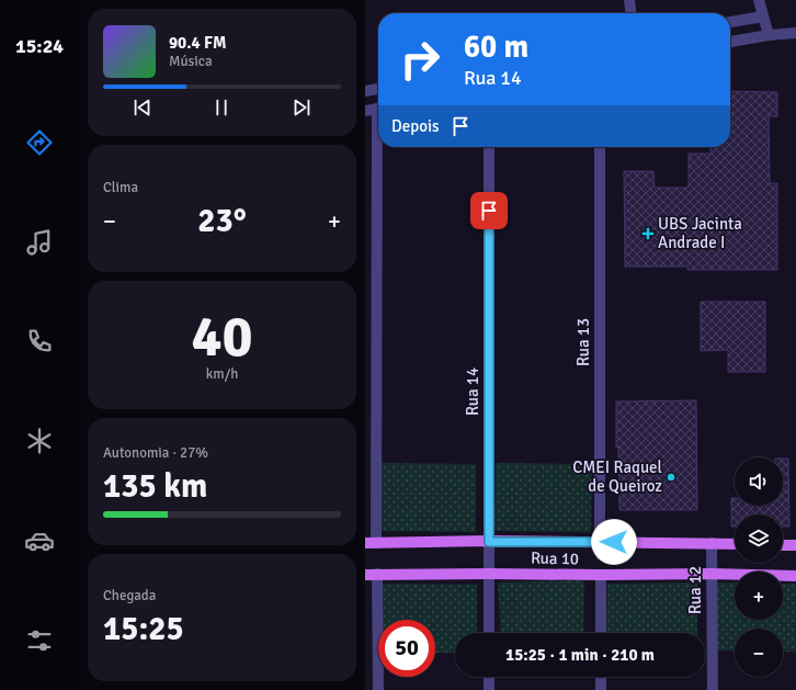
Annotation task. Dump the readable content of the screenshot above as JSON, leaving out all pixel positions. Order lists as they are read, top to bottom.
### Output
{
  "streets": {
    "main road": ["Rua 10"],
    "street": ["Rua 13", "Rua 14", "Rua 12"]
  },
  "crossings": [
    ["Rua 13", "Rua 10"],
    ["Rua 14", "Rua 10"],
    ["Rua 10", "Rua 12"]
  ],
  "places": {
    "health": ["UBS Jacinta Andrade I"],
    "other": ["CMEI Raquel de Queiroz"]
  },
  "page": {
    "tabs": "15:24",
    "turn": ["60 m", "Rua 14"],
    "song": ["90.4 FM", "Música"],
    "then": "Depois",
    "tile": [
      "Clima",
      ["40", "km/h"],
      ["Autonomia · 27%", "135 km"],
      ["Chegada", "15:25"]
    ],
    "heat": ["−", "23°", "+"],
    "map_buttons": ["+", "−"],
    "limit": "50",
    "trip": "15:25 · 1 min · 210 m"
  }
}
